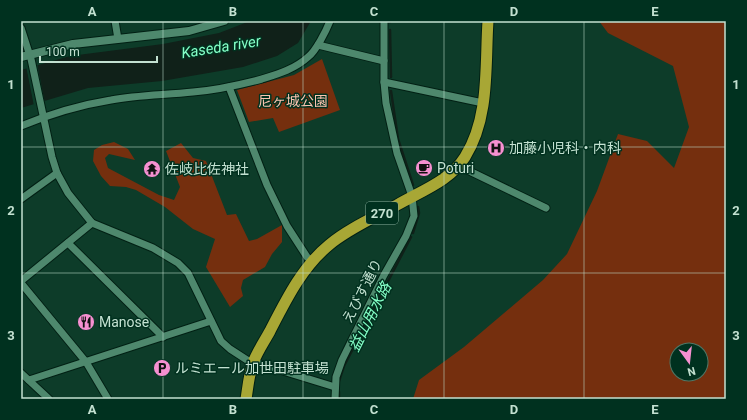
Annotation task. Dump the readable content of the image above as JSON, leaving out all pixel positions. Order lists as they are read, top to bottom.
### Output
{
  "streets": {
    "highway": ["270"],
    "street": ["えびす通り"]
  },
  "crossings": [
    ["270", "えびす通り"]
  ],
  "water": ["Kaseda river", "益山用水路"],
  "parks": ["尼ヶ城公園"],
  "places": {
    "hospital": ["加藤小児科・内科"],
    "cafe": ["Poturi"],
    "temple": ["佐岐比佐神社"],
    "restaurant": ["Manose"],
    "parking": ["ルミエール加世田駐車場"]
  },
  "scale_bar": "100 m",
  "north": "bottom",
  "grid": {
    "columns": [
      "A",
      "B",
      "C",
      "D",
      "E"
    ],
    "rows": ["1", "2", "3"]
  }
}
